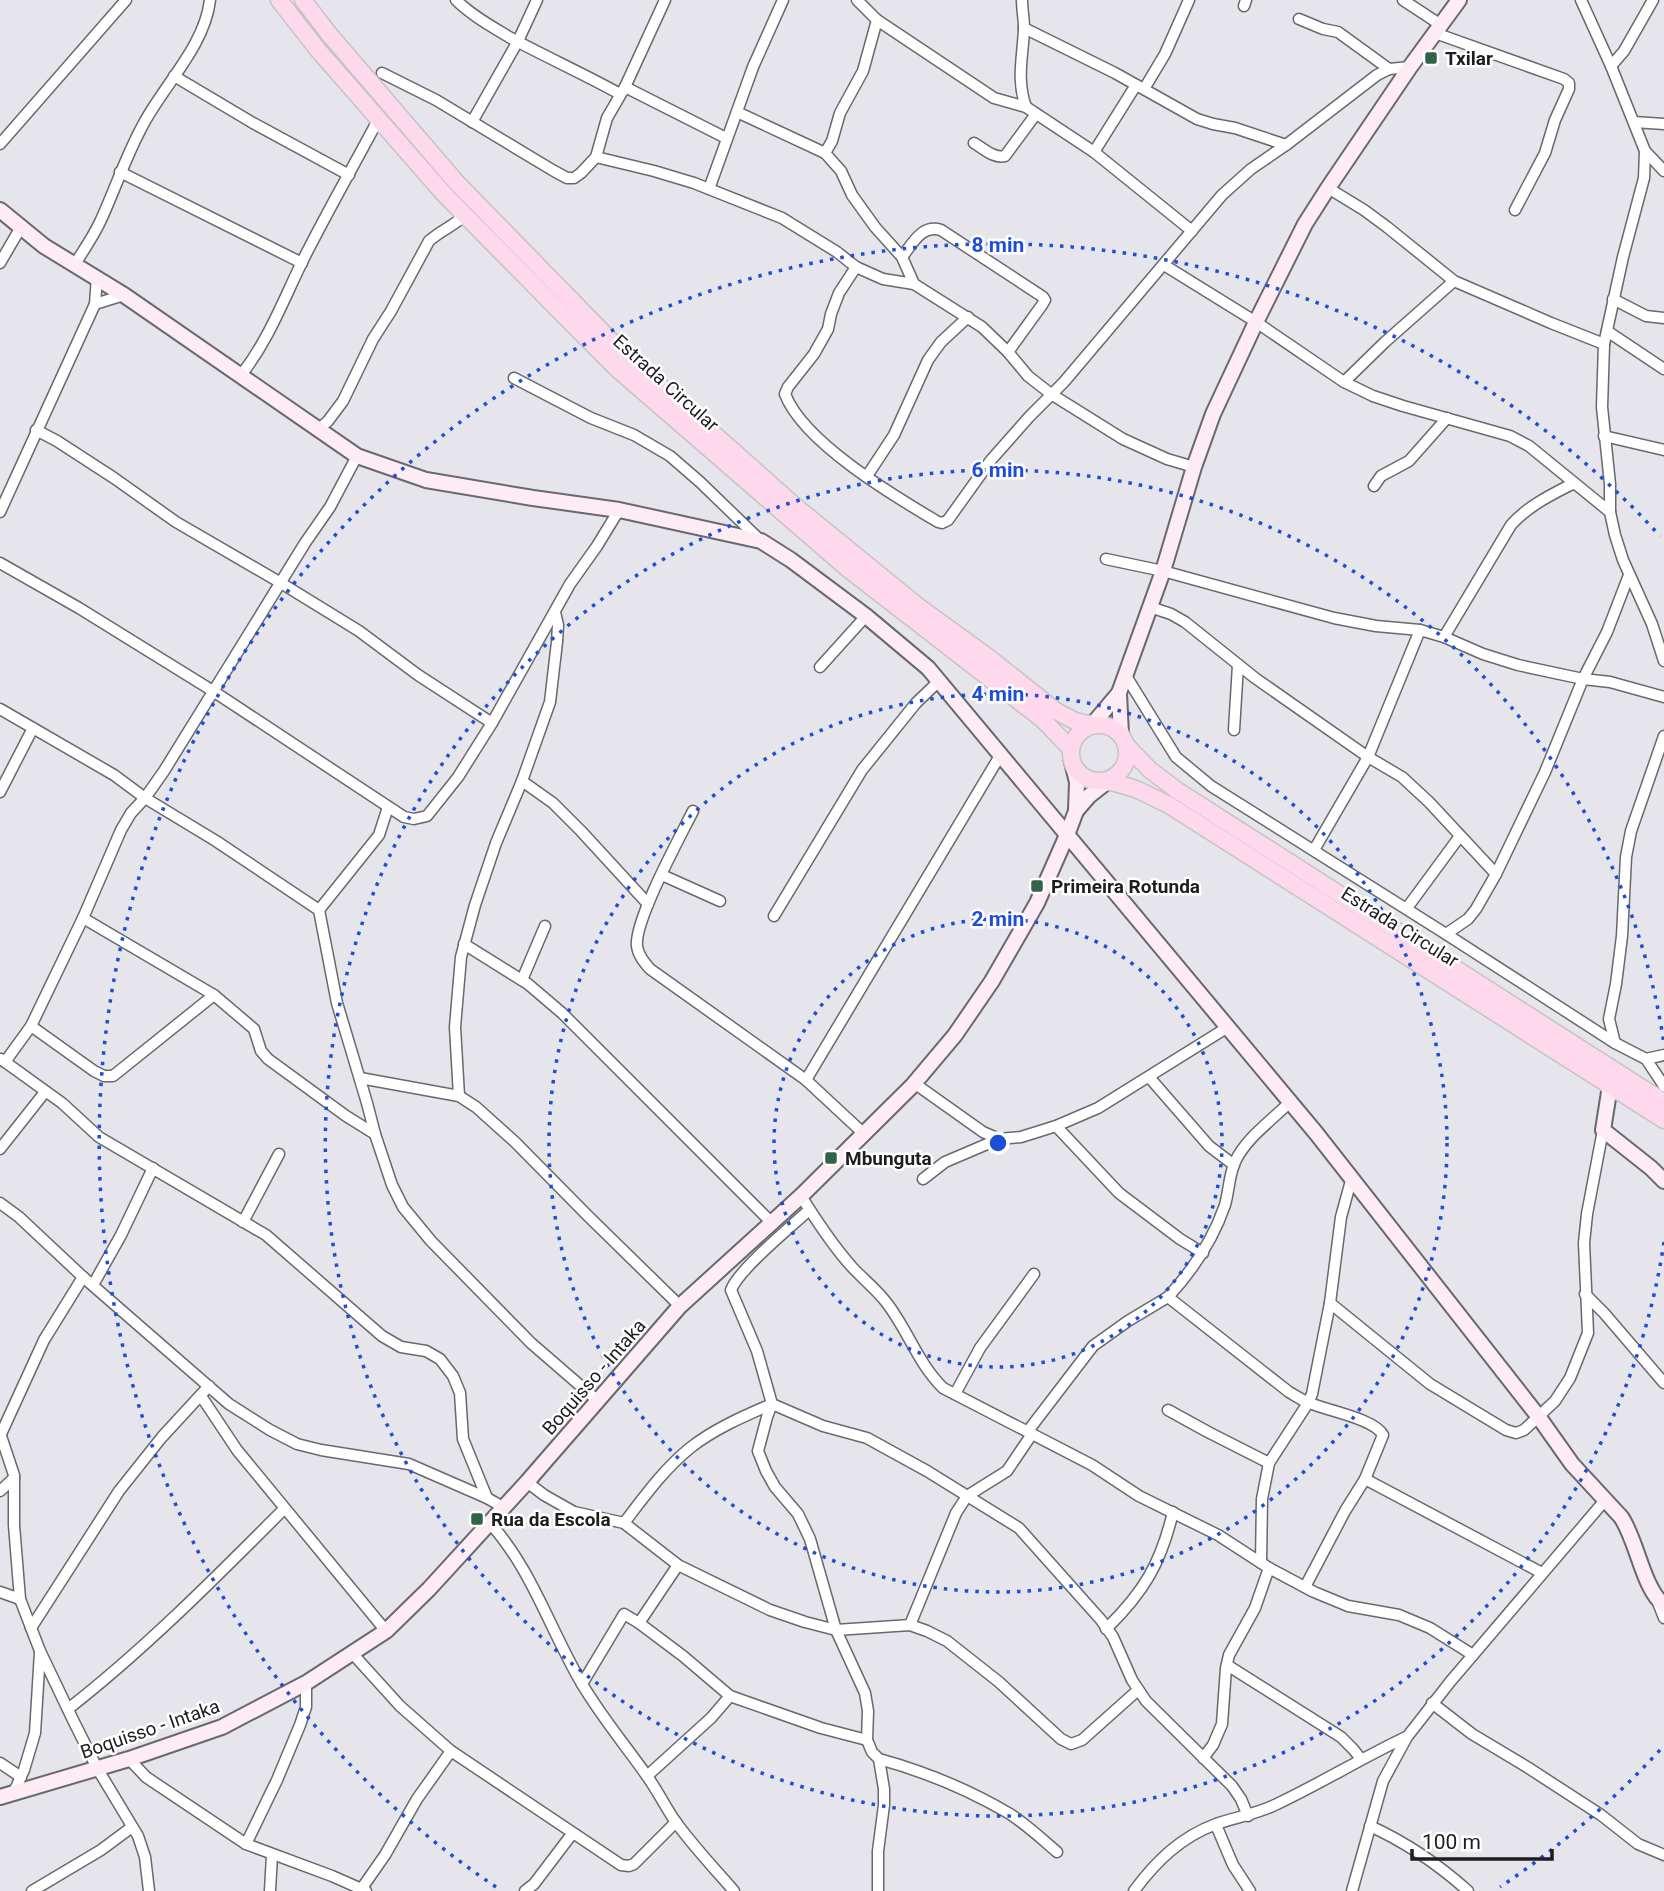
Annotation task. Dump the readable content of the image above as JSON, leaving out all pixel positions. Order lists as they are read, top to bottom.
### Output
{
  "streets": {
    "main road": ["Estrada Circular"],
    "street": ["Boquisso - Intaka"]
  },
  "places": {
    "transit": [
      "Txilar",
      "Primeira Rotunda",
      "Mbunguta",
      "Rua da Escola"
    ]
  },
  "scale_bar": "100 m",
  "rings": [
    "8 min",
    "6 min",
    "4 min",
    "2 min"
  ]
}
